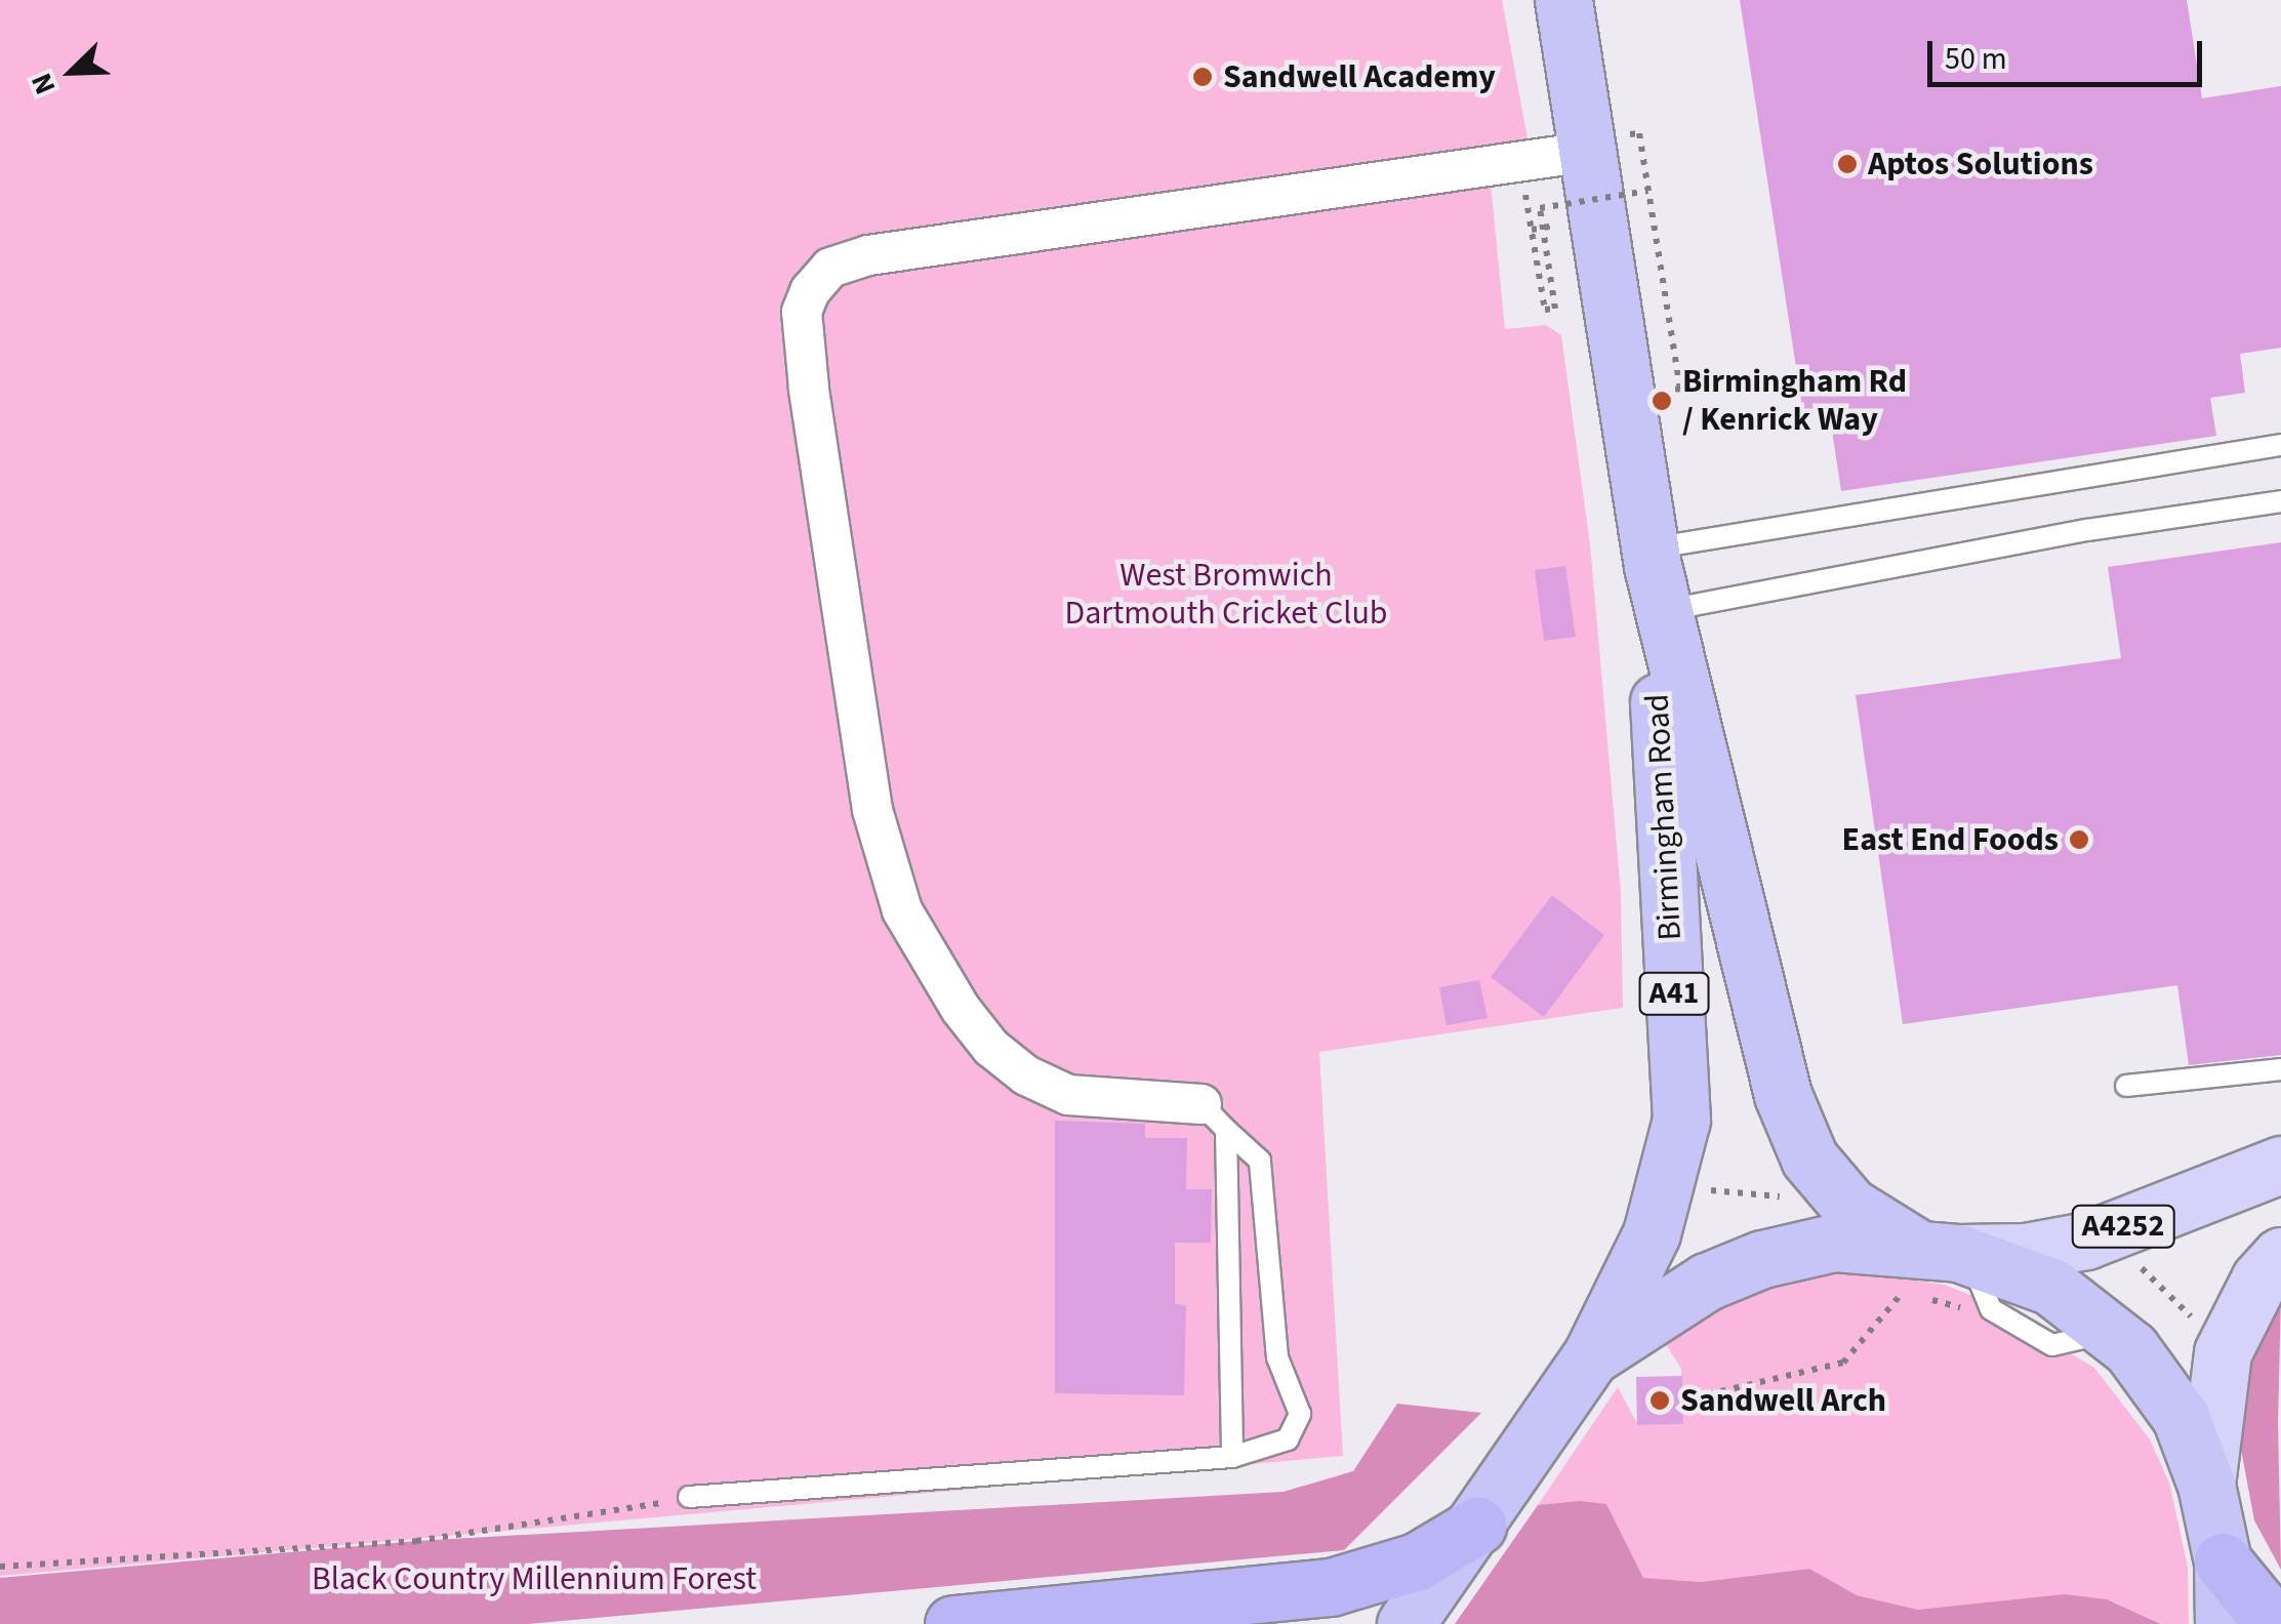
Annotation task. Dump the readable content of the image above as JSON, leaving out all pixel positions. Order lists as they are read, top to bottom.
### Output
{
  "streets": {
    "highway": ["Birmingham Road", "A41"],
    "main road": ["A4252"]
  },
  "crossings": [
    ["Birmingham Road", "A41"],
    ["Birmingham Road", "A4252"],
    ["A41", "A4252"]
  ],
  "parks": ["West Bromwich Dartmouth Cricket Club", "Black Country Millennium Forest"],
  "places": [
    "Sandwell Academy",
    "Aptos Solutions",
    "Birmingham Rd / Kenrick Way",
    "East End Foods",
    "Sandwell Arch"
  ],
  "scale_bar": "50 m",
  "north": "bottom left"
}
